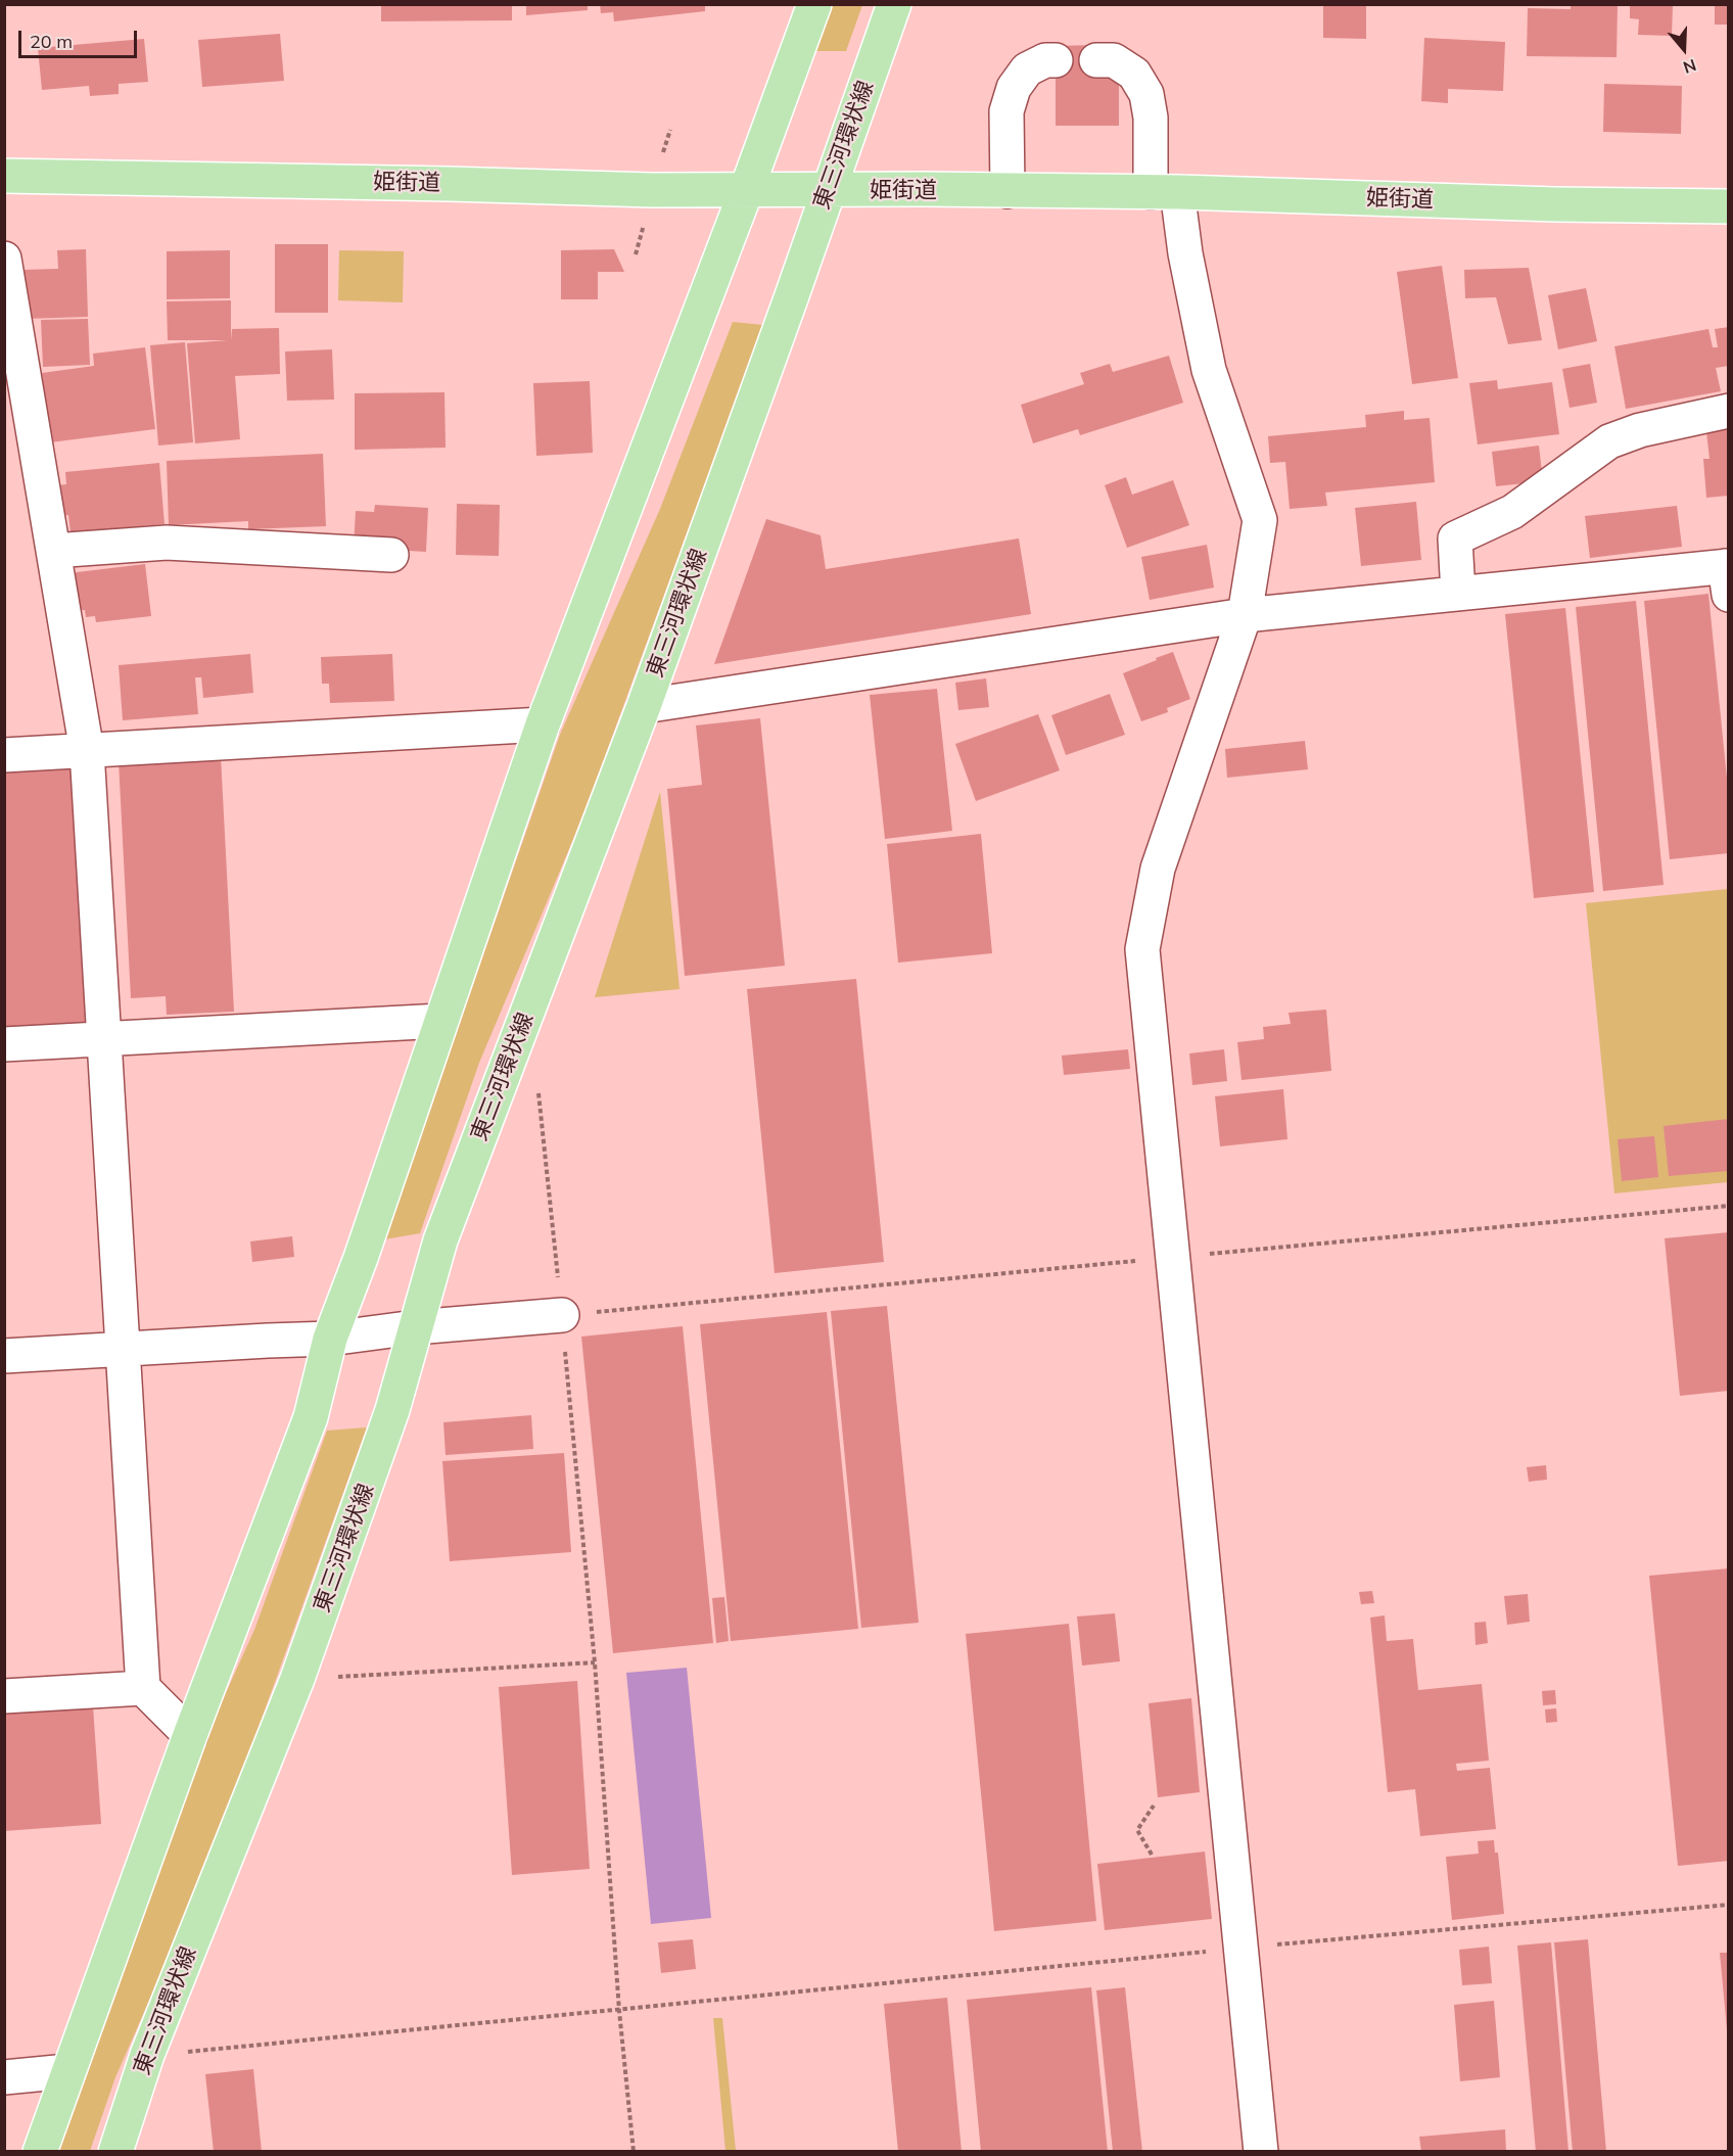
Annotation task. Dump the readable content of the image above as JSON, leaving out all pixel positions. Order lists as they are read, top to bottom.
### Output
{
  "streets": {
    "main road": ["東三河環状線", "姫街道"]
  },
  "crossings": [
    ["東三河環状線", "姫街道"]
  ],
  "scale_bar": "20 m",
  "north": "bottom"
}
